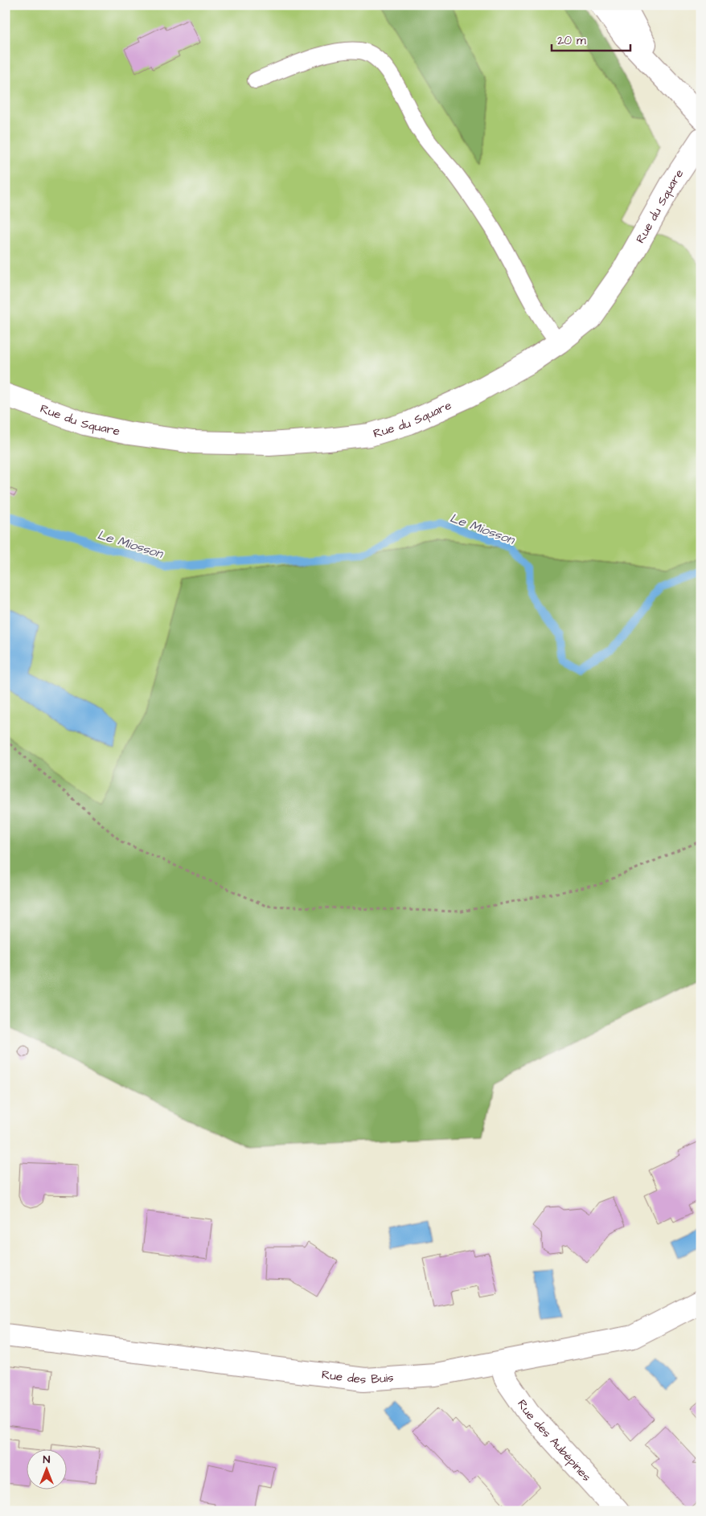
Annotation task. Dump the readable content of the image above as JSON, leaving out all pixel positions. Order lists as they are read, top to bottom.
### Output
{
  "streets": {
    "street": ["Rue du Square", "Rue des Buis", "Rue des Aubépines"]
  },
  "crossings": [
    ["Rue des Buis", "Rue des Aubépines"]
  ],
  "water": ["Le Miosson"],
  "scale_bar": "20 m",
  "north": "top"
}
